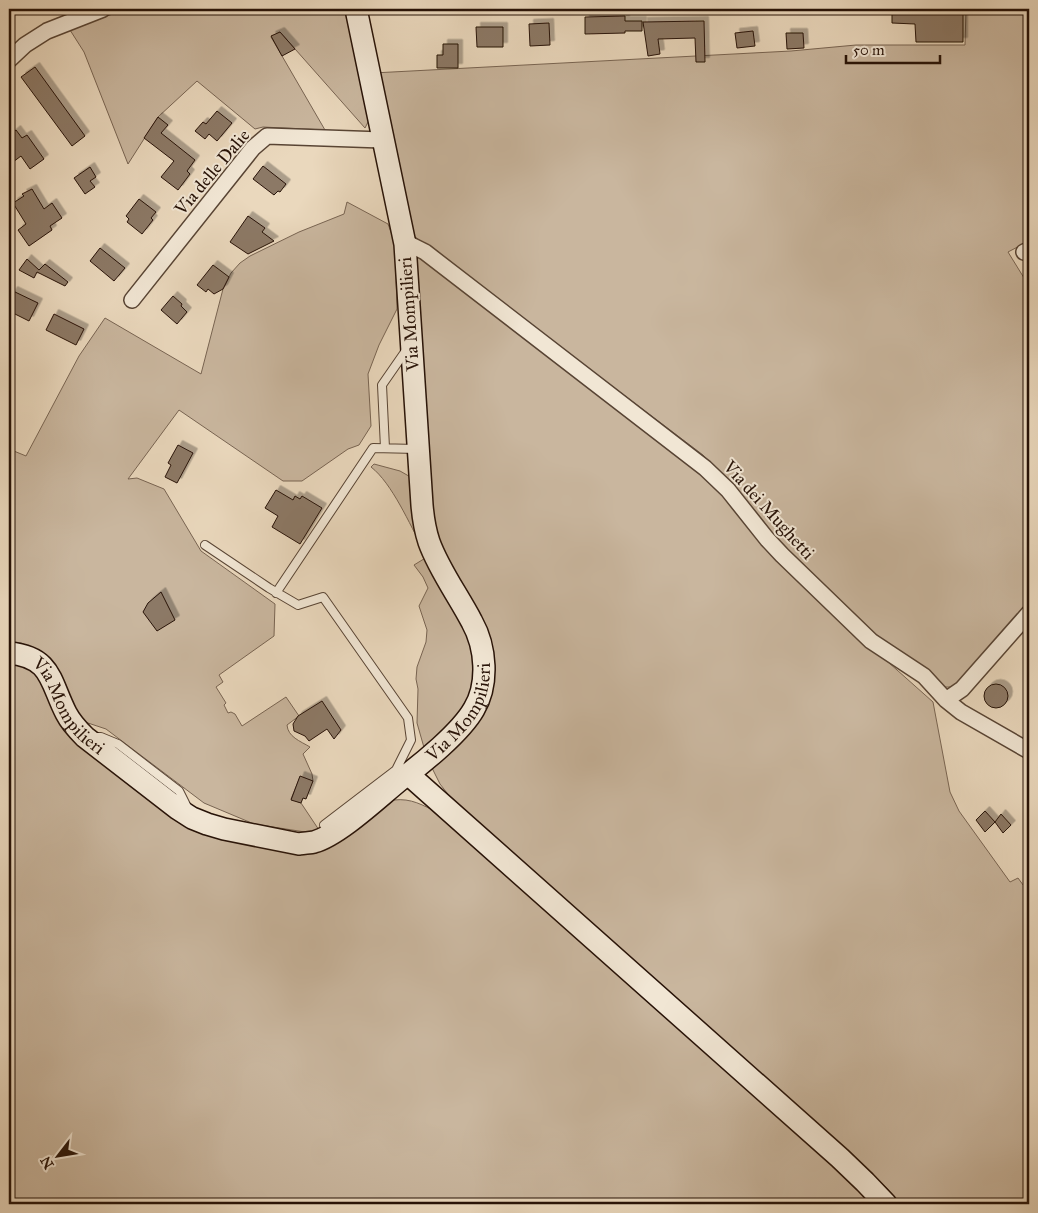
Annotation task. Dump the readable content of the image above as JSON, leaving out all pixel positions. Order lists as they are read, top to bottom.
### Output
{
  "streets": {
    "street": ["Via delle Dalie", "Via Mompilieri", "Via dei Mughetti"]
  },
  "crossings": [
    ["Via delle Dalie", "Via Mompilieri"],
    ["Via Mompilieri", "Via dei Mughetti"]
  ],
  "scale_bar": "50 m",
  "north": "bottom left"
}
